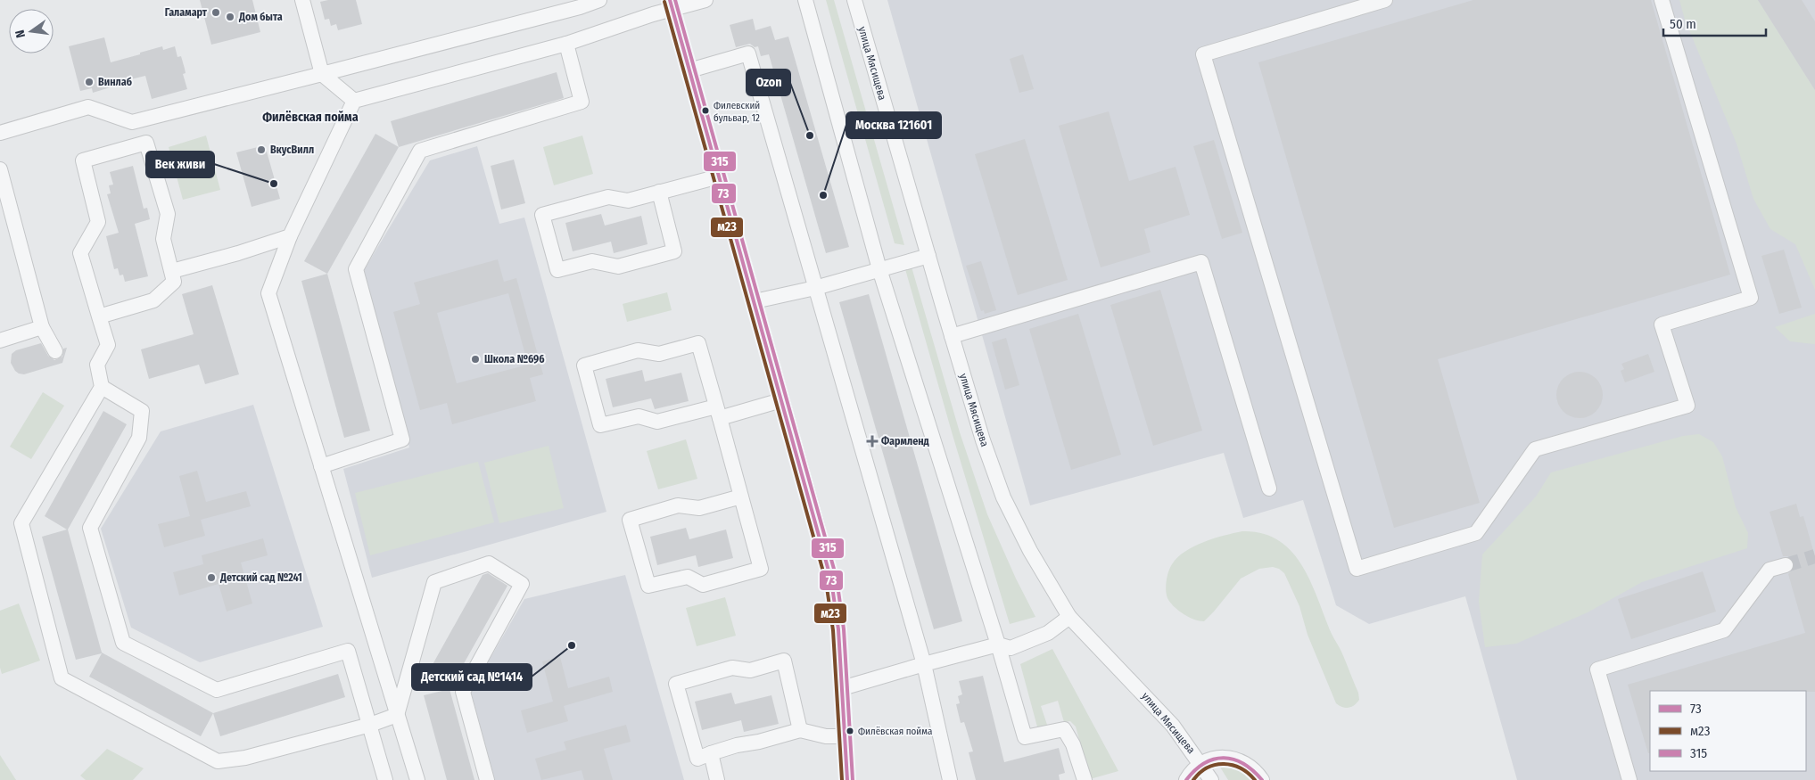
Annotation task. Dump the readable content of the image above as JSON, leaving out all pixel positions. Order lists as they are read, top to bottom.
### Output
{
  "streets": {
    "street": ["улица Мясищева"]
  },
  "districts": ["Филёвская пойма"],
  "places": {
    "other": [
      "Галамарт",
      "Дом быта",
      "Винлаб",
      "Филевский бульвар, 12",
      "Ozon",
      "ВкусВилл",
      "Век живи",
      "Москва 121601",
      "Школа №696",
      "Детский сад №241",
      "Детский сад №1414",
      "Филёвская пойма"
    ],
    "health": ["Фармленд"]
  },
  "lines": ["transit line 73", "transit line 315", "transit line м23"],
  "legend": ["73", "м23", "315"],
  "scale_bar": "50 m",
  "north": "left"
}
